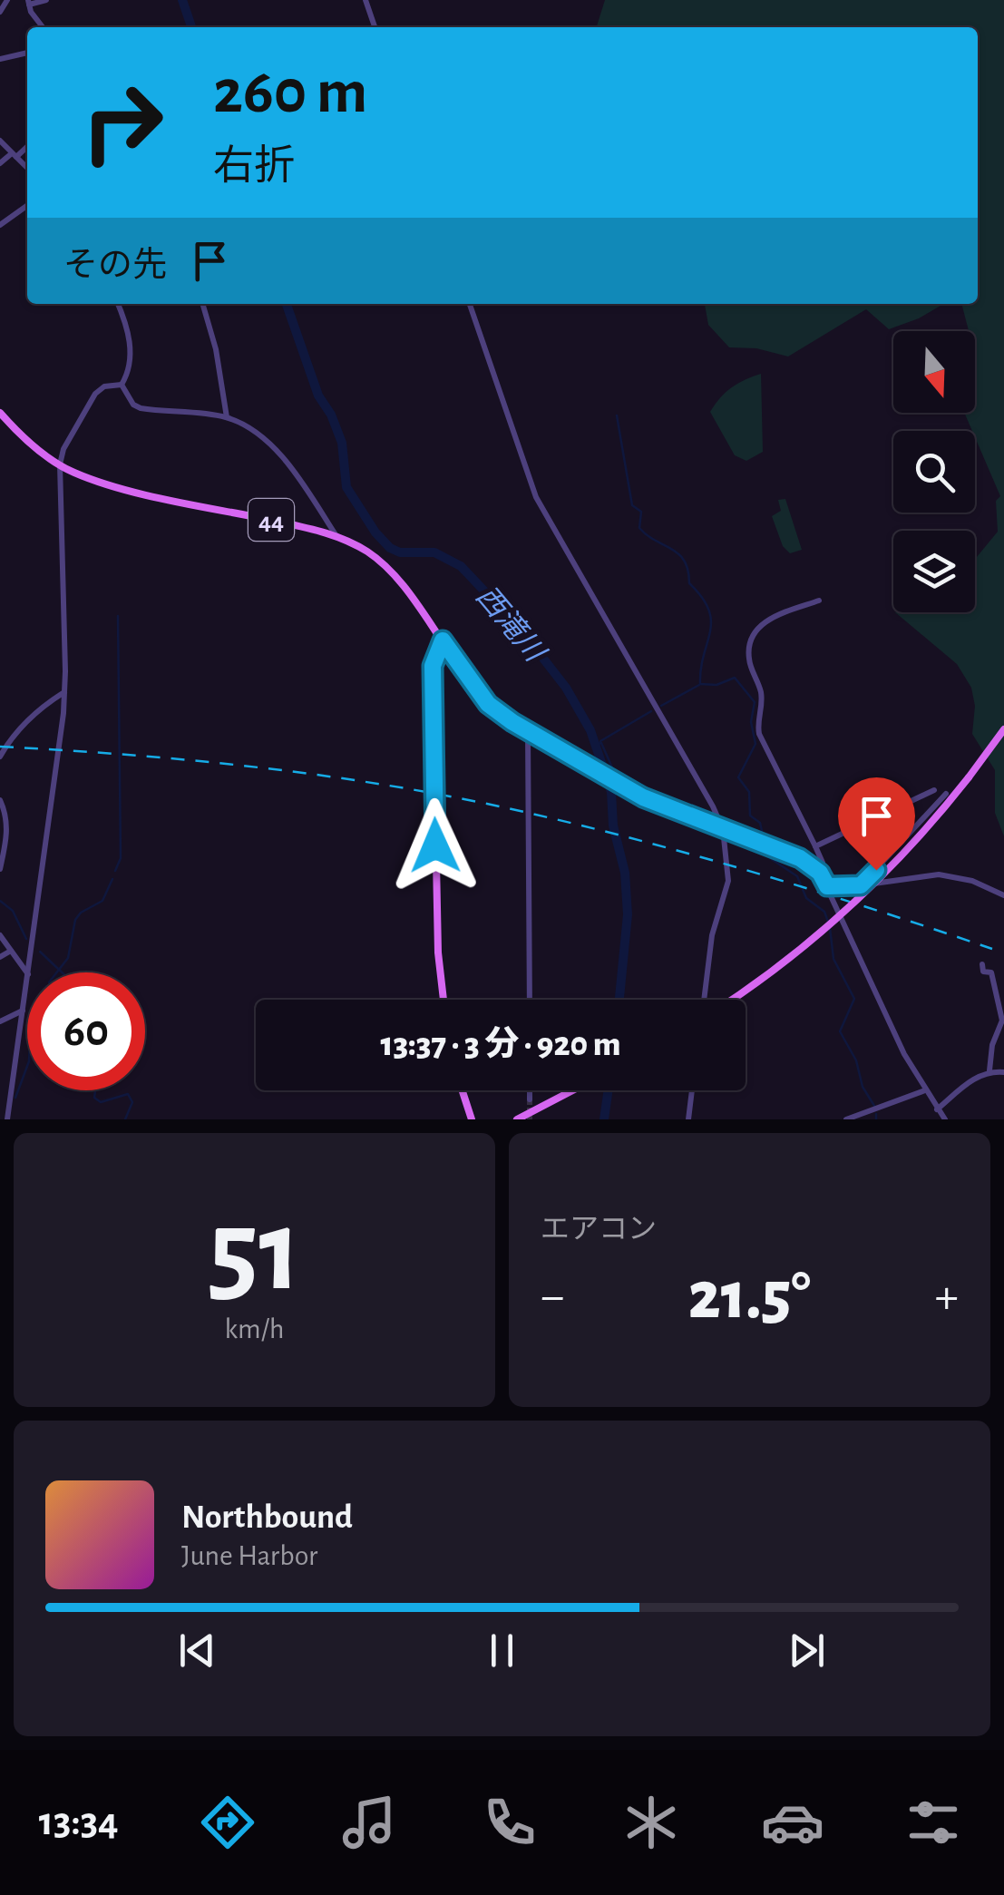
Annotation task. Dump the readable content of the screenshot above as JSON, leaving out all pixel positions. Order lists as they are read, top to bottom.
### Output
{
  "streets": {
    "main road": ["44"]
  },
  "water": ["西滝川"],
  "north": "bottom",
  "page": {
    "turn": ["260 m", "右折"],
    "then": "その先",
    "limit": "60",
    "trip": "13:37 · 3 分 · 920 m",
    "tile": [
      ["51", "km/h"],
      "エアコン"
    ],
    "heat": ["−", "21.5°", "+"],
    "song": ["Northbound", "June Harbor"],
    "tabs": "13:34"
  }
}
